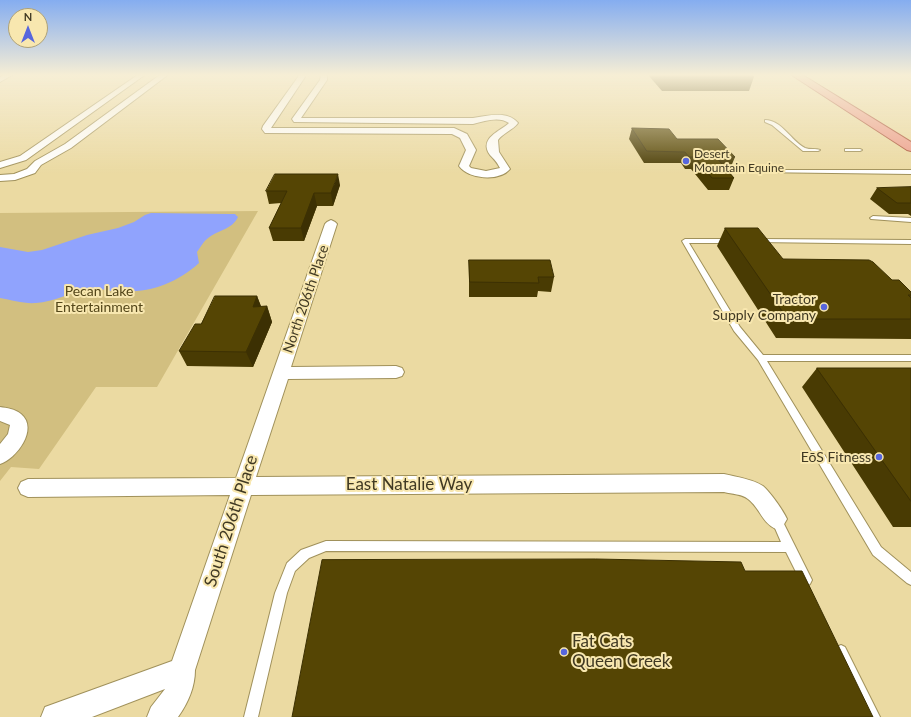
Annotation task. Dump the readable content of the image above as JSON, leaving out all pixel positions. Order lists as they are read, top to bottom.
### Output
{
  "streets": {
    "street": ["North 206th Place", "East Natalie Way", "South 206th Place"]
  },
  "crossings": [
    ["North 206th Place", "South 206th Place"],
    ["East Natalie Way", "South 206th Place"]
  ],
  "parks": ["Pecan Lake Entertainment"],
  "places": [
    "Desert Mountain Equine",
    "Tractor Supply Company",
    "EōS Fitness",
    "Fat Cats Queen Creek"
  ],
  "north": "top"
}
